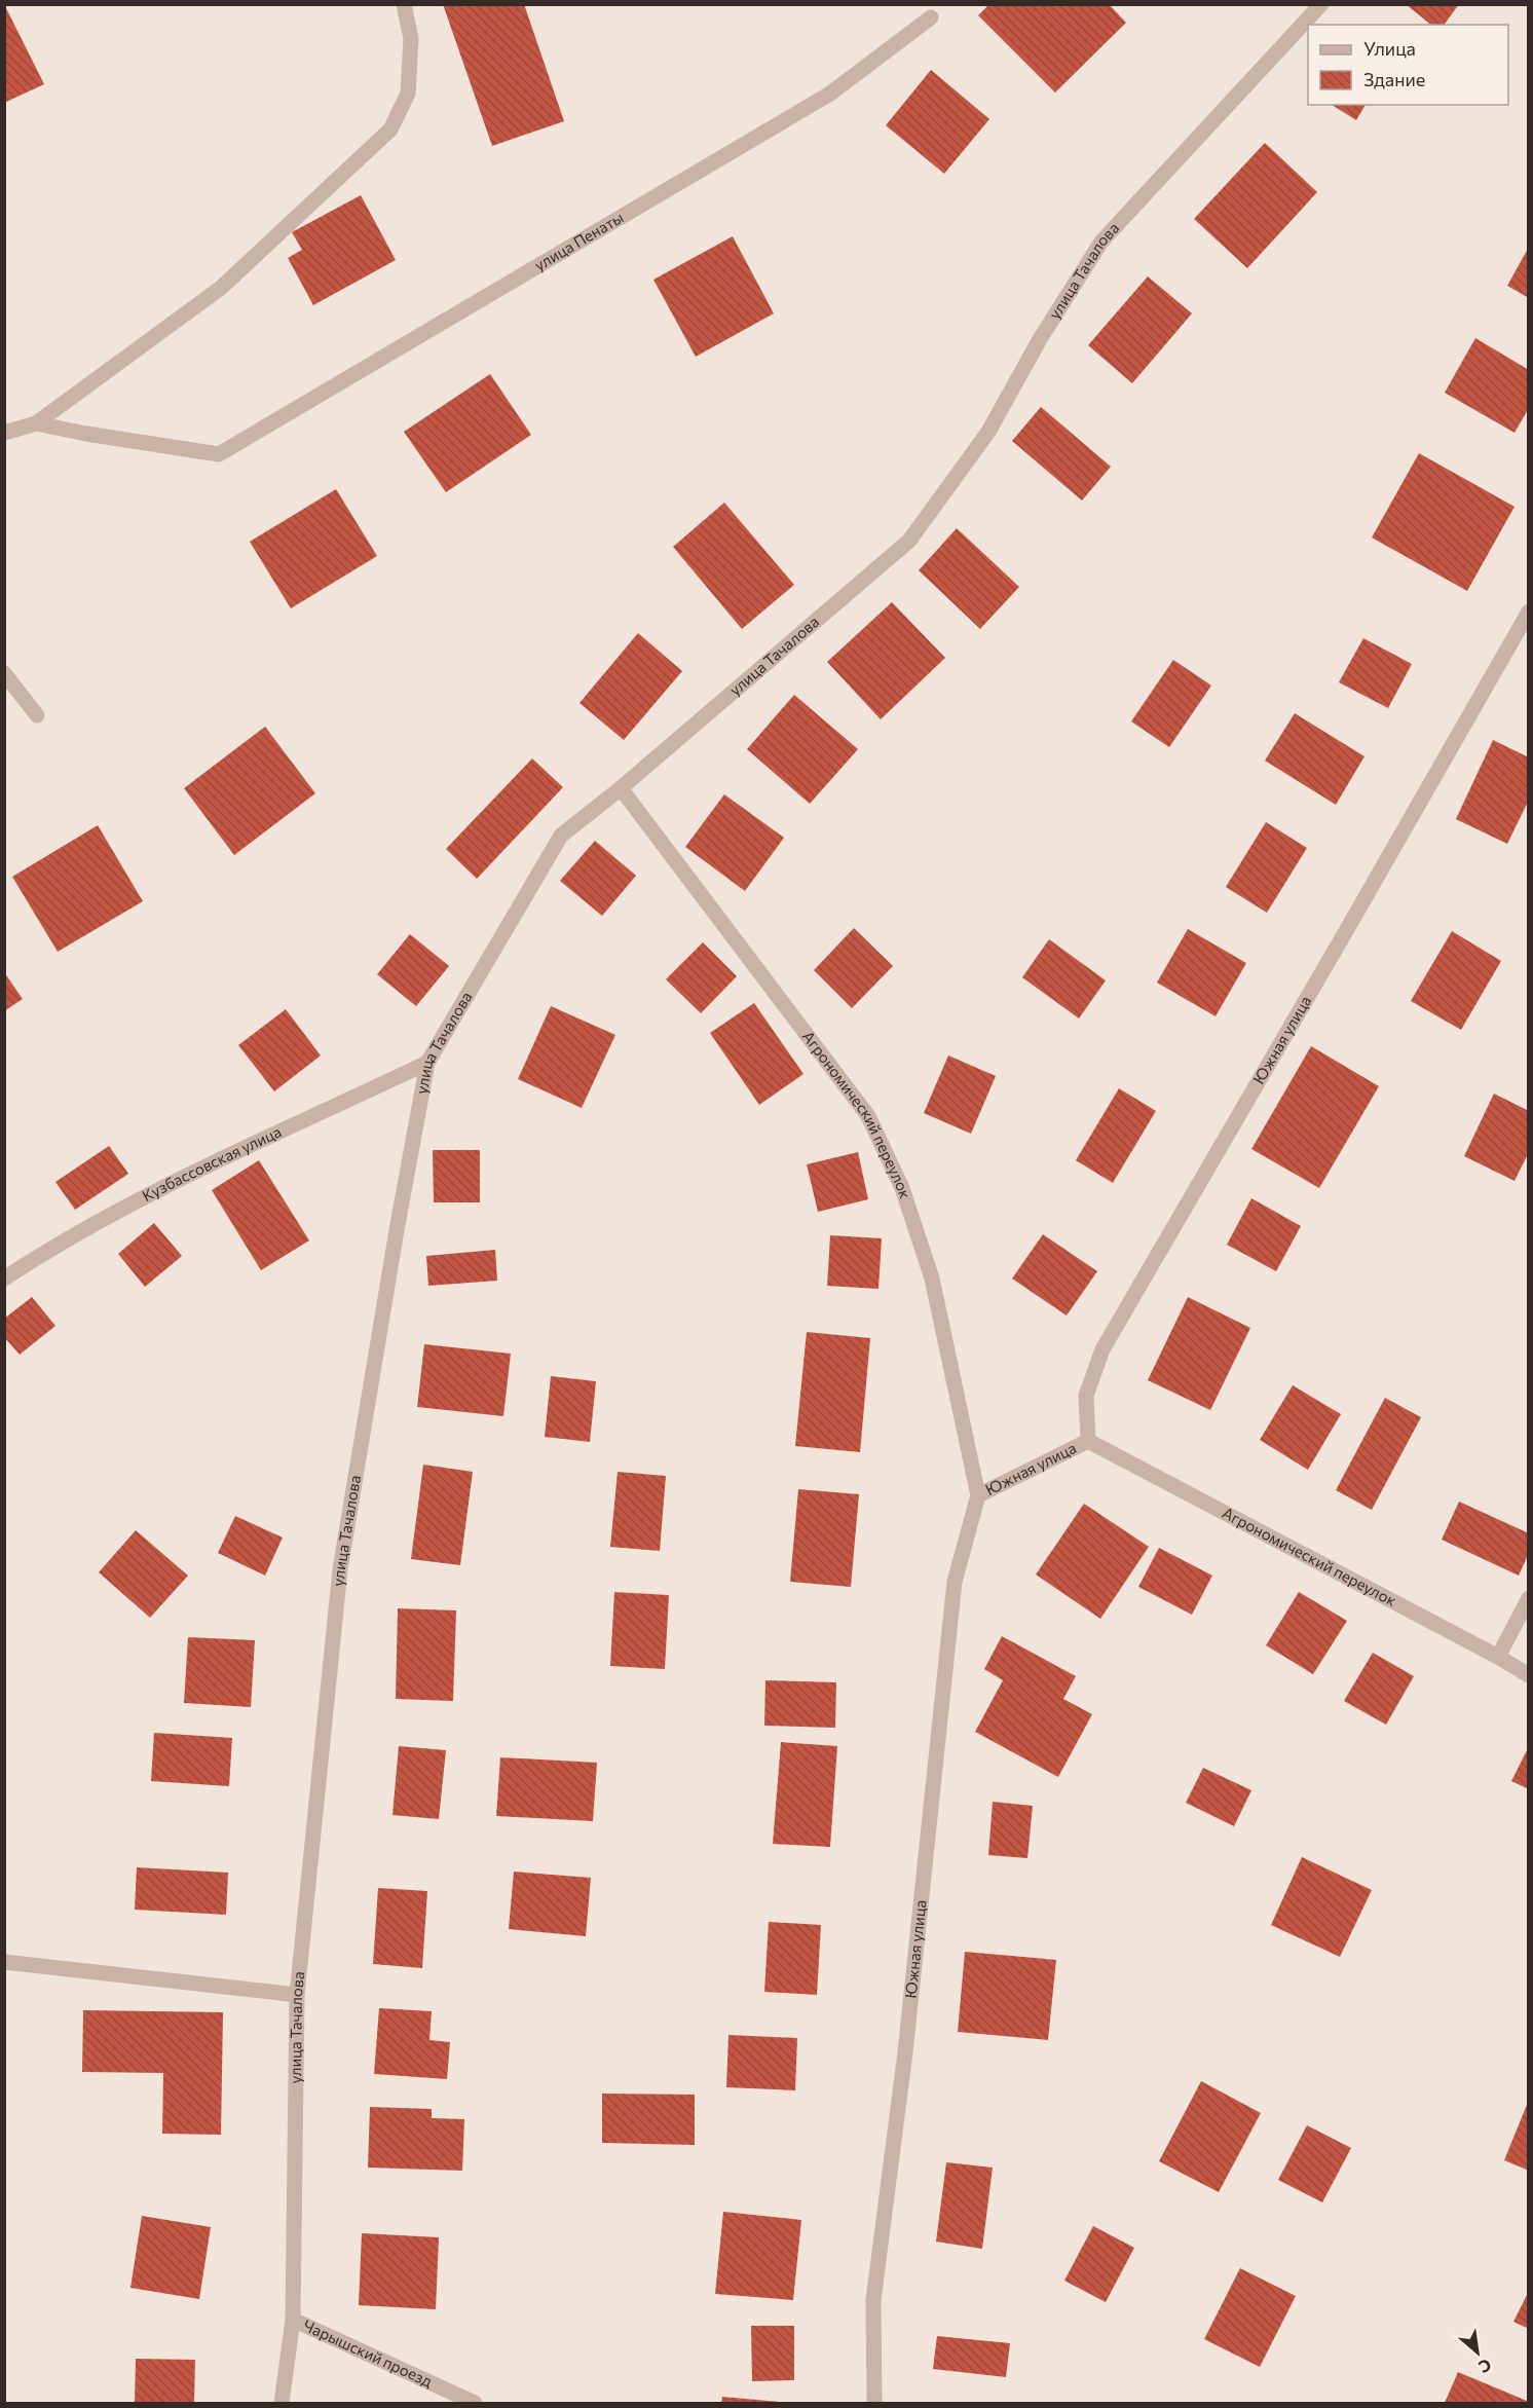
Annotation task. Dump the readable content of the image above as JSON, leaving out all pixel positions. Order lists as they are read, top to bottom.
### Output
{
  "streets": {
    "street": [
      "улица Пенаты",
      "улица Тачалова",
      "Южная улица",
      "Агрономический переулок",
      "Кузбассовская улица",
      "Чарышский проезд"
    ]
  },
  "crossings": [
    ["улица Тачалова", "Агрономический переулок"],
    ["улица Тачалова", "Кузбассовская улица"],
    ["улица Тачалова", "Чарышский проезд"],
    ["Южная улица", "Агрономический переулок"]
  ],
  "legend": ["Улица", "Здание"],
  "north": "bottom right"
}
